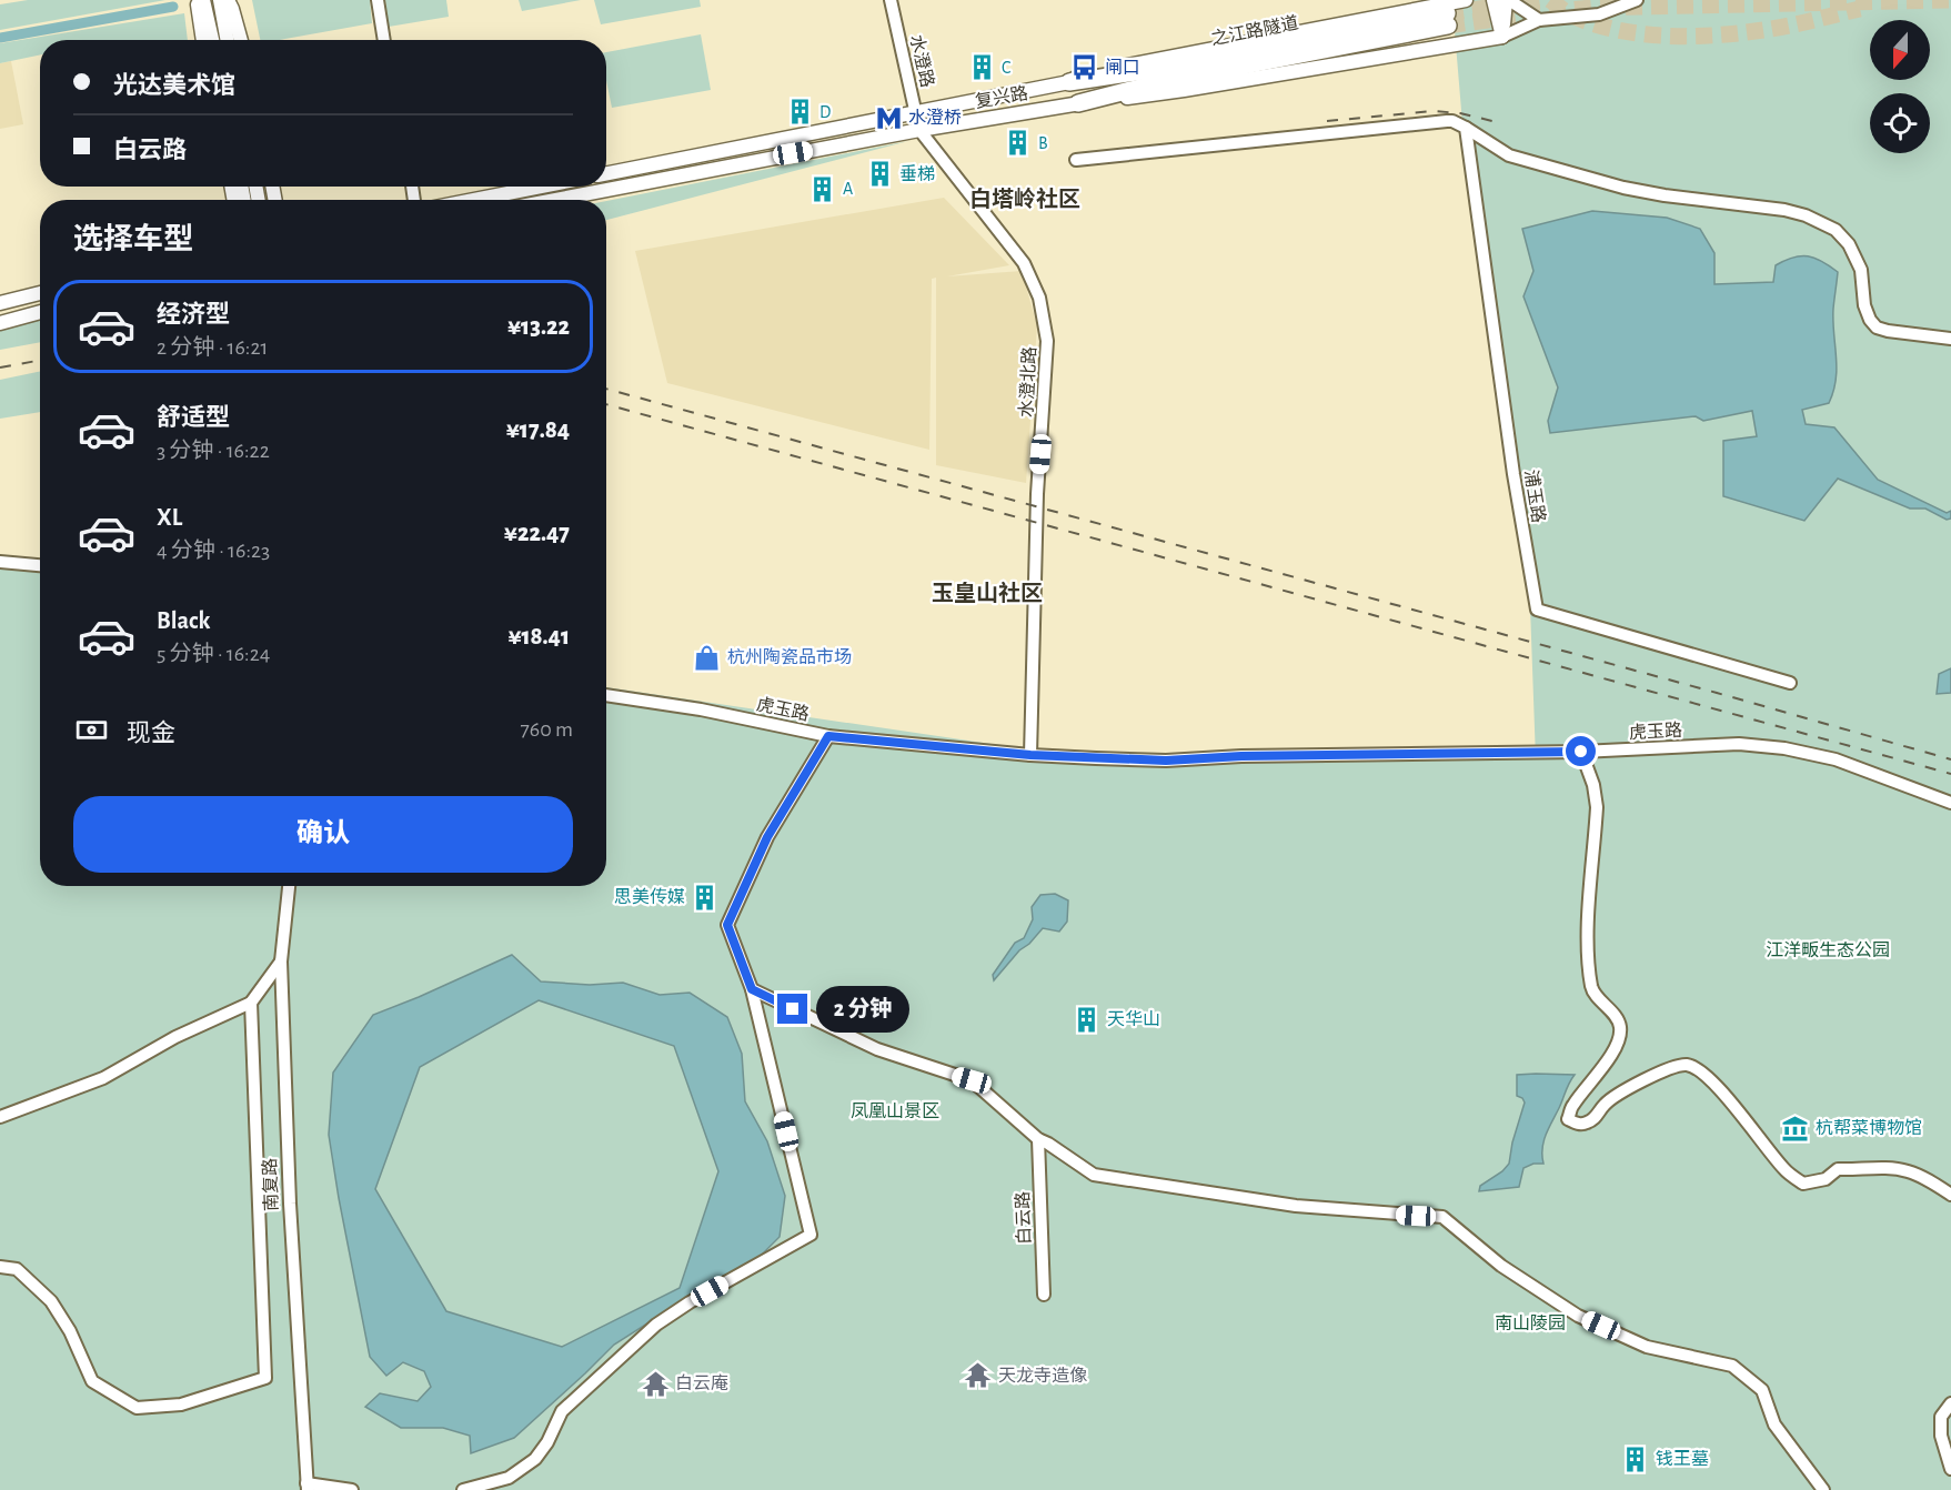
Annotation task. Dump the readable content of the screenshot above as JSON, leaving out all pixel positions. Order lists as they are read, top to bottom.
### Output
{
  "streets": {
    "highway": ["之江路隧道"],
    "main road": ["复兴路"],
    "street": [
      "水澄路",
      "水澄北路",
      "浦玉路",
      "虎玉路",
      "南复路",
      "白云路"
    ]
  },
  "crossings": [
    ["之江路隧道", "复兴路"],
    ["水澄路", "复兴路"],
    ["水澄路", "水澄北路"],
    ["复兴路", "水澄北路"],
    ["水澄北路", "虎玉路"]
  ],
  "districts": ["白塔岭社区", "玉皇山社区"],
  "parks": ["江洋畈生态公园", "凤凰山景区", "南山陵园"],
  "places": {
    "building": [
      "C",
      "D",
      "B",
      "垂梯",
      "A",
      "思美传媒",
      "天华山",
      "钱王墓"
    ],
    "bus stop": ["闸口"],
    "metro station": ["水澄桥"],
    "shop": ["杭州陶瓷品市场"],
    "museum": ["杭帮菜博物馆"],
    "temple": ["天龙寺造像", "白云庵"]
  },
  "north": "bottom",
  "page": {
    "banner": ["光达美术馆", "白云路"],
    "heading": "选择车型",
    "list": [
      {
        "name": "经济型",
        "note": "2 分钟 · 16:21",
        "value": "¥13.22"
      },
      {
        "name": "舒适型",
        "note": "3 分钟 · 16:22",
        "value": "¥17.84"
      },
      {
        "name": "XL",
        "note": "4 分钟 · 16:23",
        "value": "¥22.47"
      },
      {
        "name": "Black",
        "note": "5 分钟 · 16:24",
        "value": "¥18.41"
      }
    ],
    "pay": ["现金", "760 m"],
    "buttons": "确认",
    "bubble": "2 分钟"
  }
}
